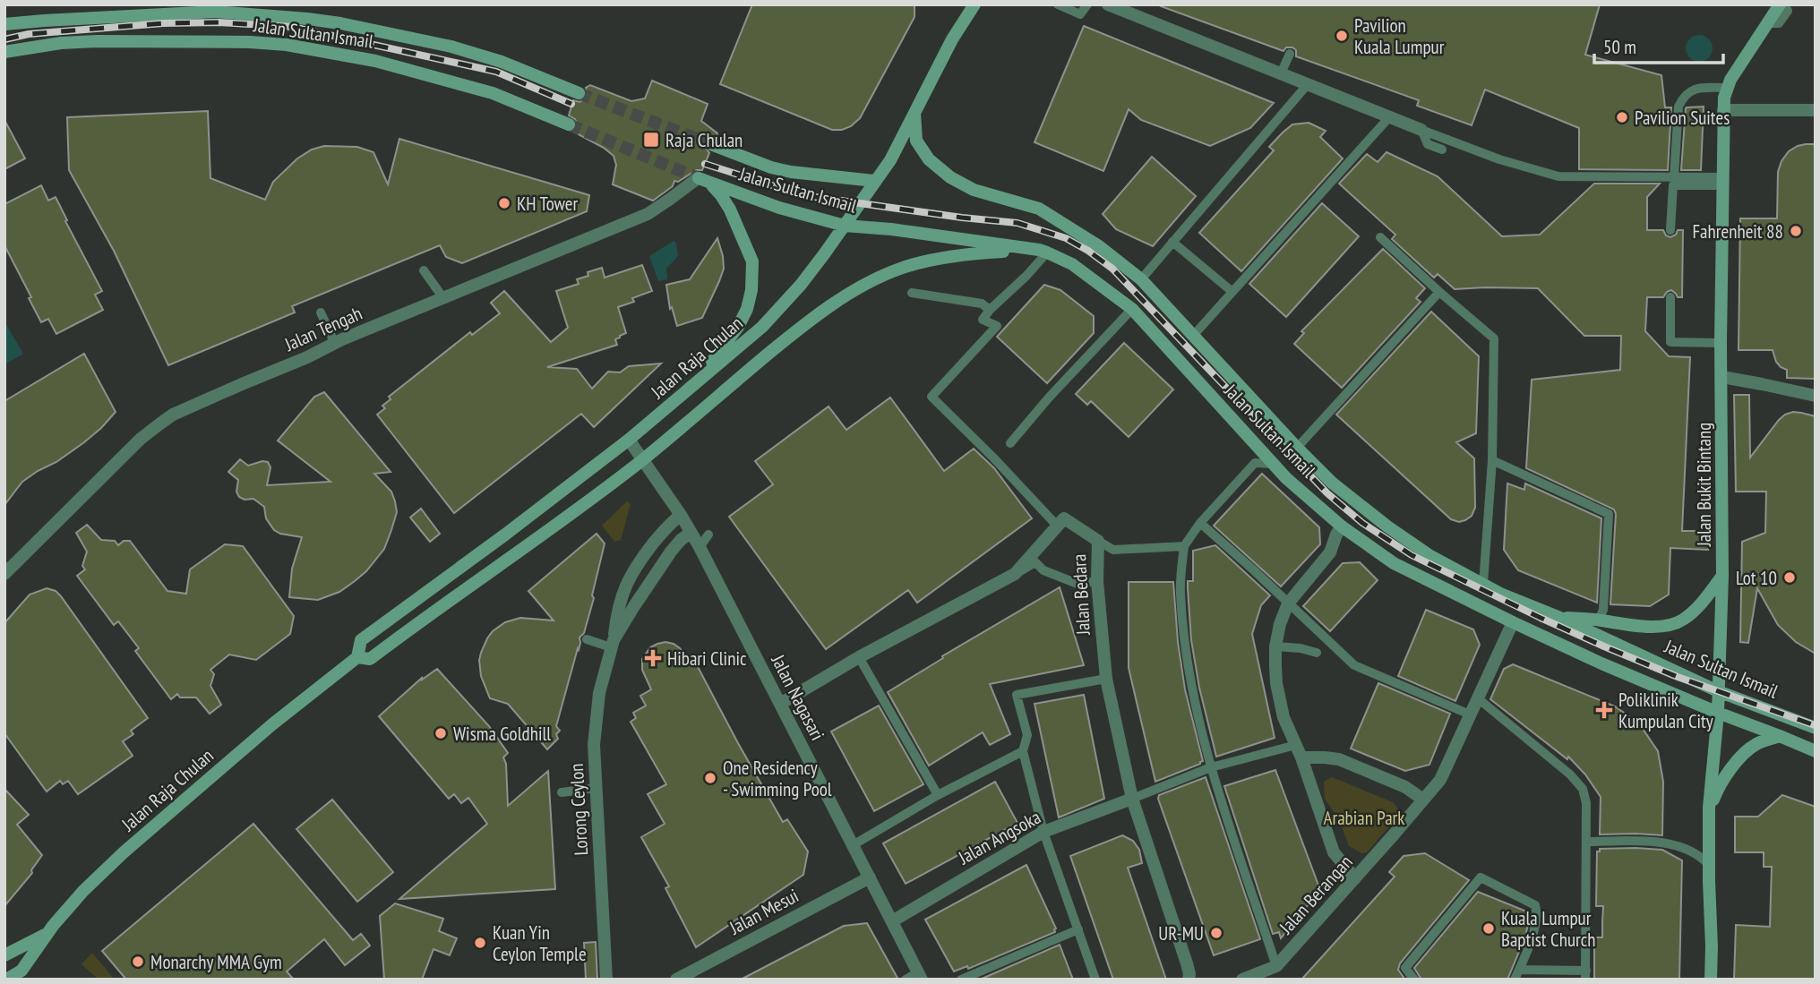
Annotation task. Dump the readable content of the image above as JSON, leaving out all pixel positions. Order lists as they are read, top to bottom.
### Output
{
  "streets": {
    "main road": ["Jalan Sultan Ismail", "Jalan Raja Chulan", "Jalan Bukit Bintang"],
    "street": [
      "Jalan Tengah",
      "Jalan Bedara",
      "Jalan Nagasari",
      "Lorong Ceylon",
      "Jalan Angsoka",
      "Jalan Berangan",
      "Jalan Mesui"
    ]
  },
  "crossings": [
    ["Jalan Sultan Ismail", "Jalan Tengah"],
    ["Jalan Sultan Ismail", "Jalan Raja Chulan"],
    ["Jalan Sultan Ismail", "Jalan Bukit Bintang"],
    ["Jalan Sultan Ismail", "Jalan Berangan"],
    ["Jalan Raja Chulan", "Jalan Nagasari"],
    ["Jalan Bedara", "Jalan Nagasari"],
    ["Jalan Bedara", "Jalan Angsoka"],
    ["Jalan Nagasari", "Lorong Ceylon"],
    ["Jalan Nagasari", "Jalan Angsoka"],
    ["Jalan Nagasari", "Jalan Mesui"]
  ],
  "parks": ["Arabian Park"],
  "places": {
    "other": [
      "Pavilion Kuala Lumpur",
      "Pavilion Suites",
      "KH Tower",
      "Fahrenheit 88",
      "Lot 10",
      "Wisma Goldhill",
      "One Residency - Swimming Pool",
      "Kuala Lumpur Baptist Church",
      "UR-MU",
      "Kuan Yin Ceylon Temple",
      "Monarchy MMA Gym"
    ],
    "transit": ["Raja Chulan"],
    "health": ["Hibari Clinic", "Poliklinik Kumpulan City"]
  },
  "scale_bar": "50 m"
}
